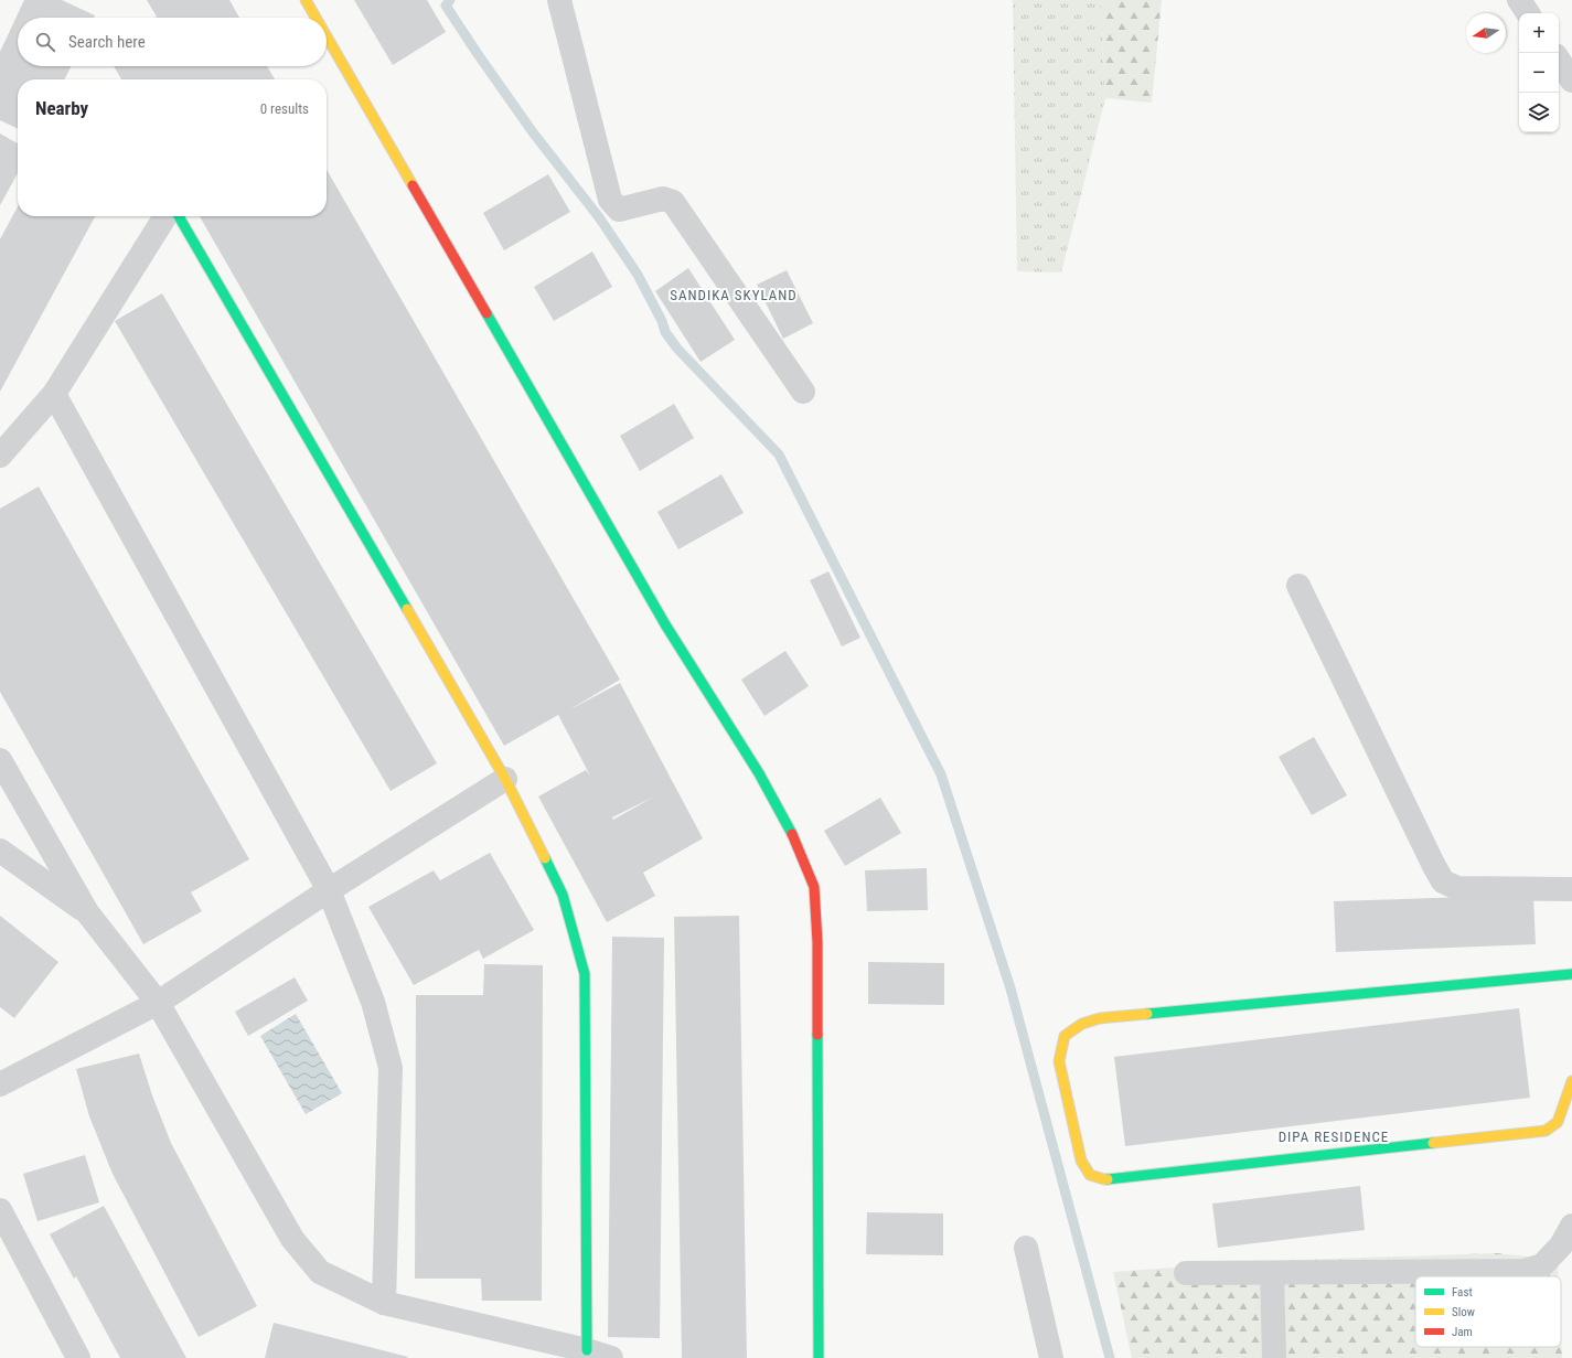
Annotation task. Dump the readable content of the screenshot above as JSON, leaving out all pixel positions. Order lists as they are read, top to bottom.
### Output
{
  "districts": ["SANDIKA SKYLAND", "DIPA RESIDENCE"],
  "legend": ["Fast", "Slow", "Jam"],
  "north": "left",
  "page": {
    "map_buttons": ["+", "−"],
    "search": "Search here",
    "heading": ["Nearby", "0 results"]
  }
}
